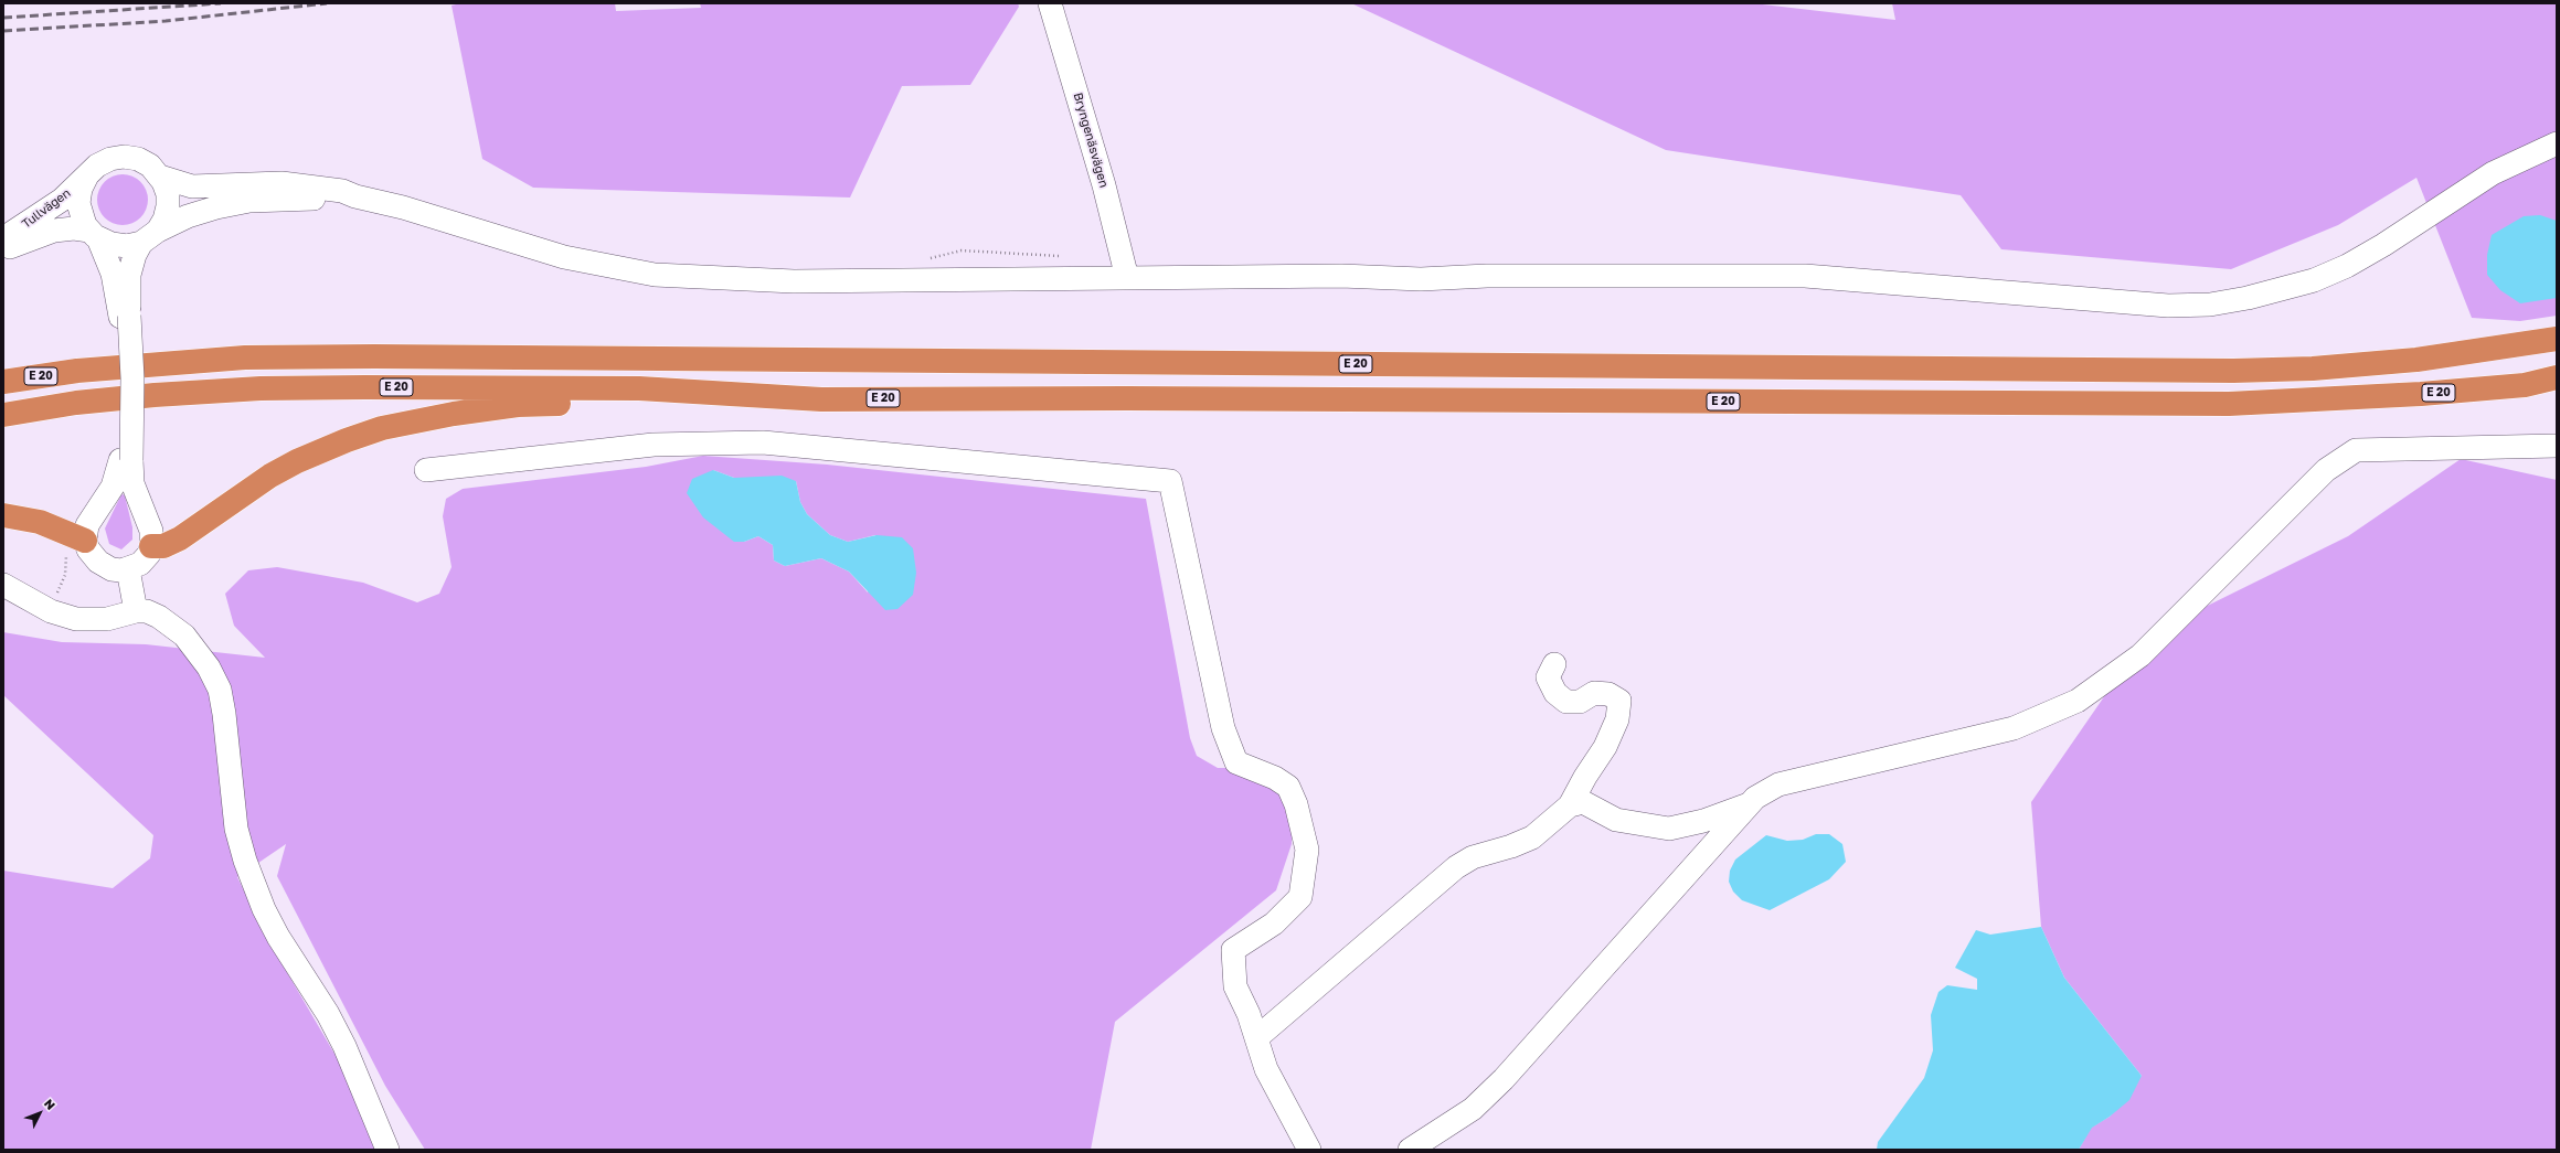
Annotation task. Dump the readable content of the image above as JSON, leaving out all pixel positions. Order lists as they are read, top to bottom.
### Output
{
  "streets": {
    "highway": ["E 20"],
    "street": ["Bryngenäsvägen", "Tullvägen"]
  },
  "north": "top right"
}
